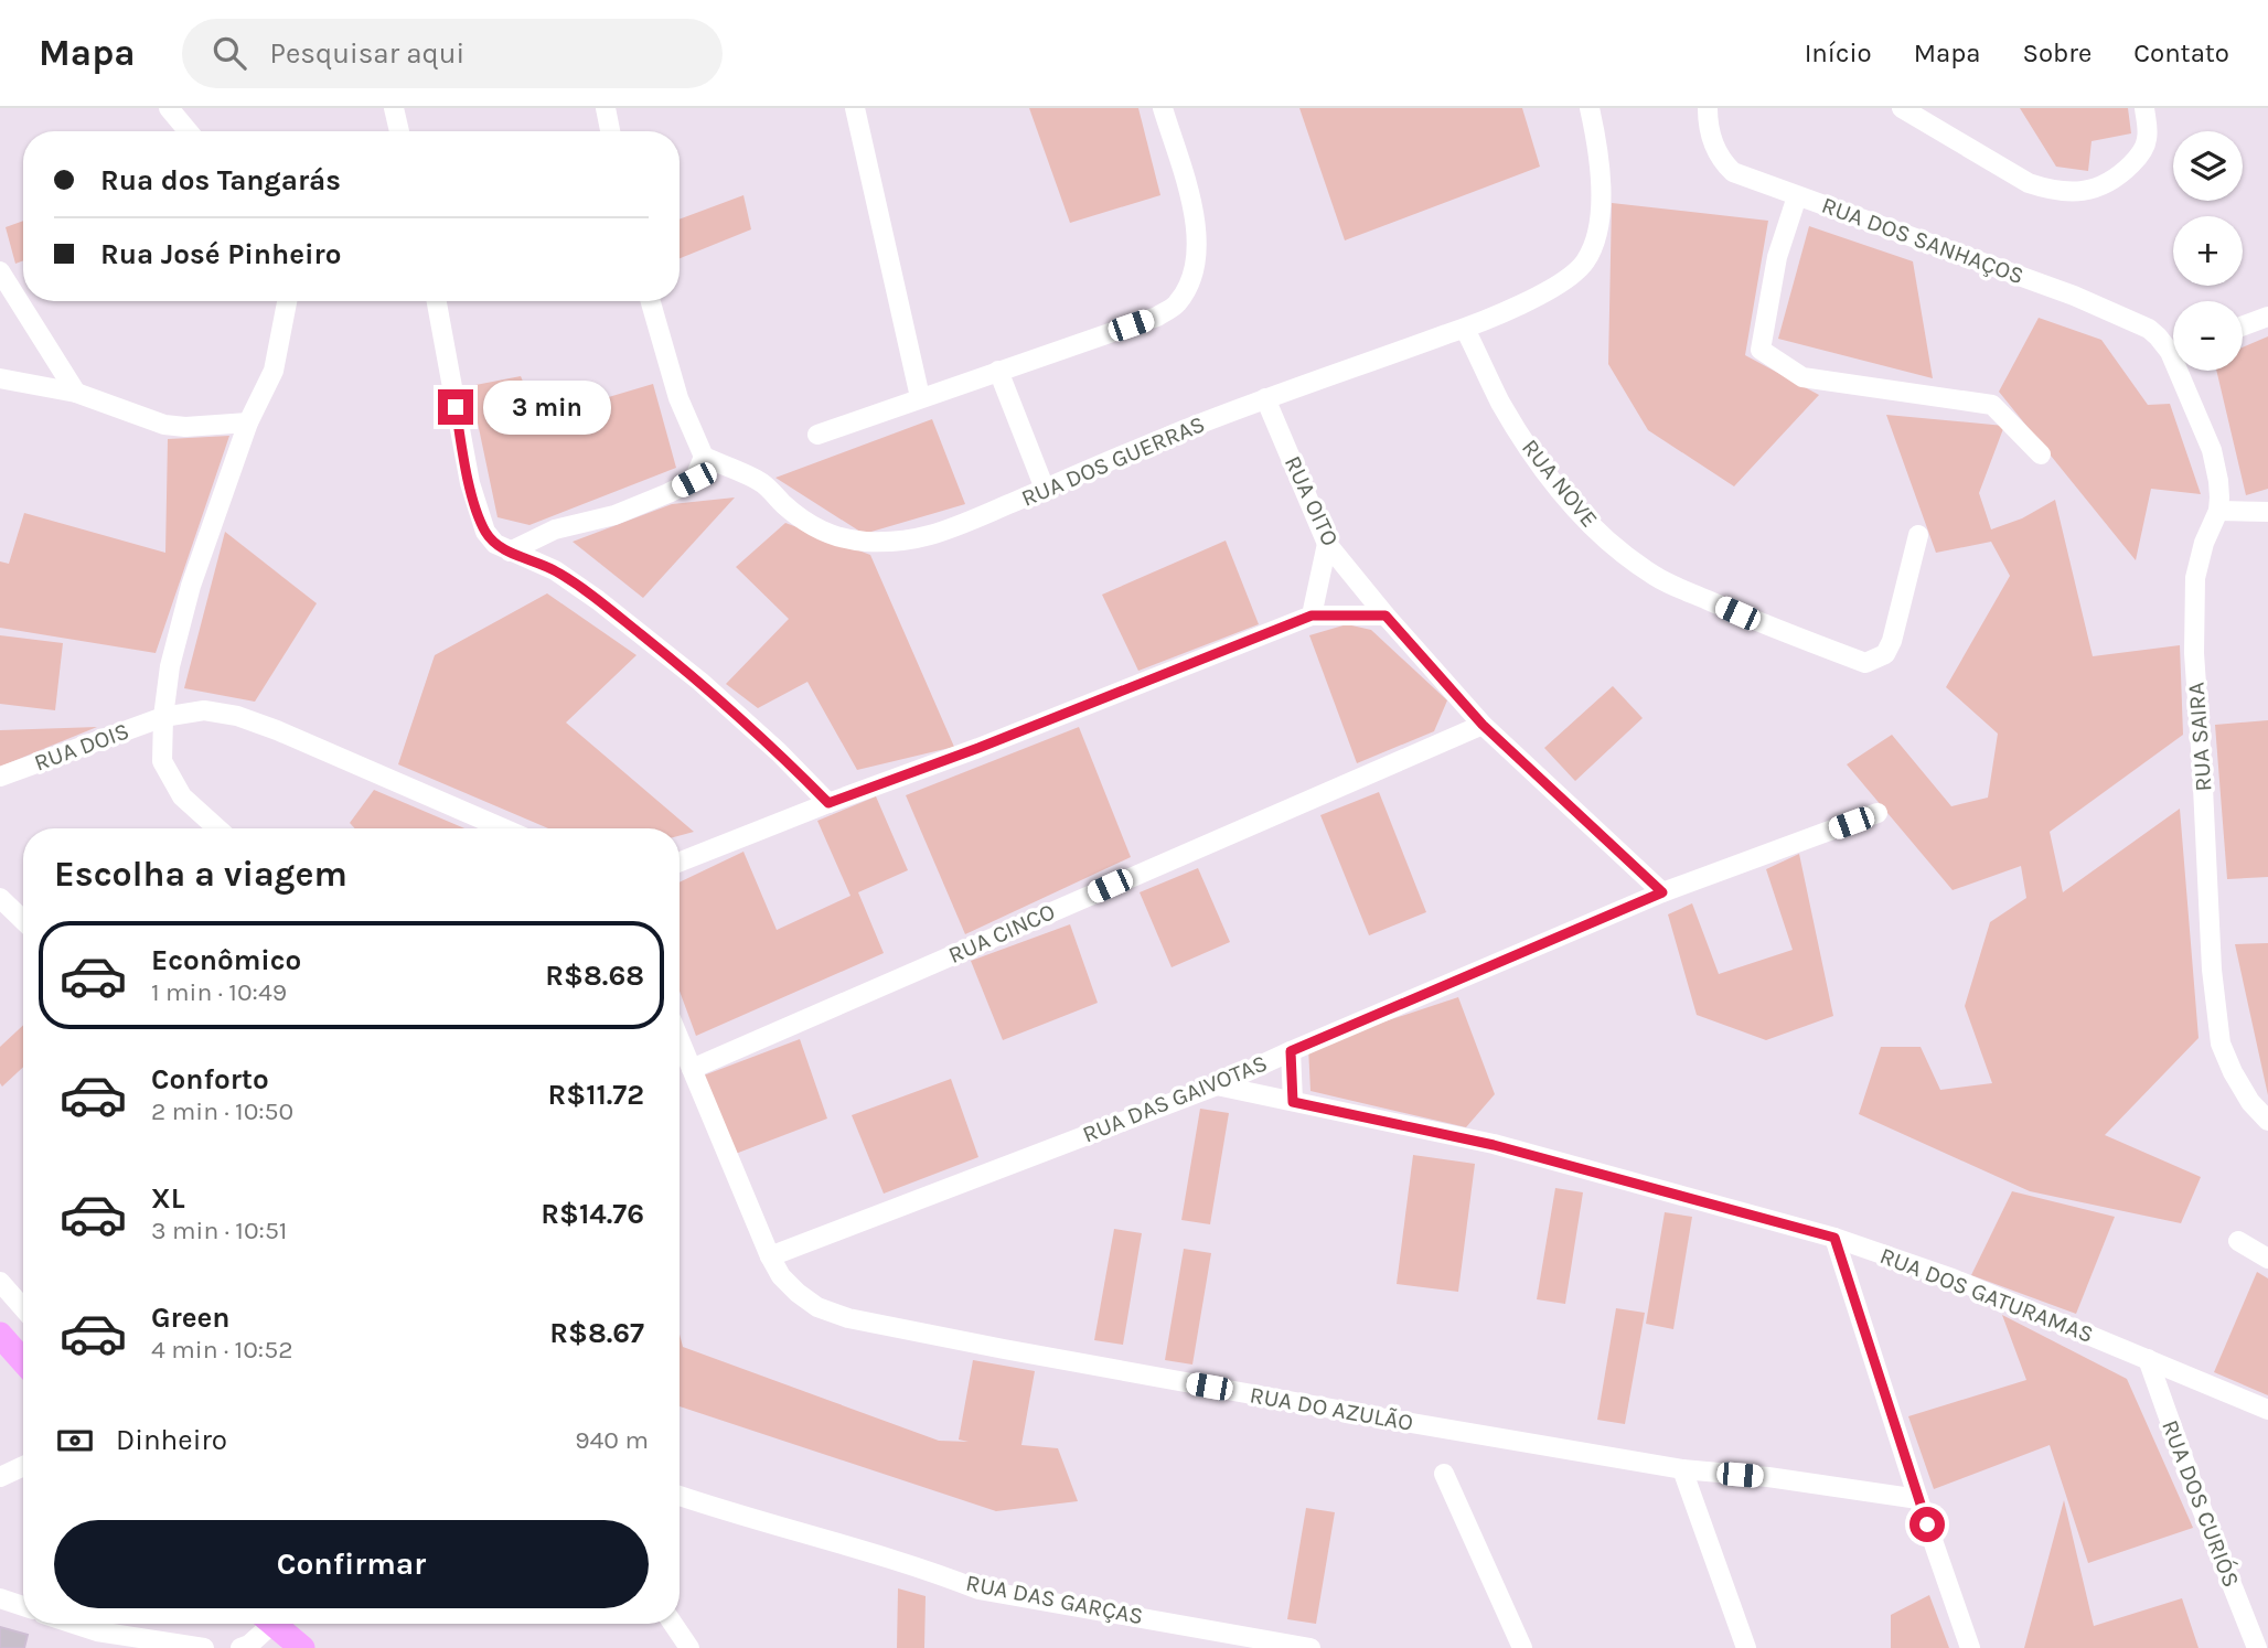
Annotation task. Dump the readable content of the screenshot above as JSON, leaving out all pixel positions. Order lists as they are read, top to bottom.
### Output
{
  "streets": {
    "street": [
      "RUA DOS SANHAÇOS",
      "RUA DOS GUERRAS",
      "RUA NOVE",
      "RUA OITO",
      "RUA SAIRA",
      "RUA DOIS",
      "RUA CINCO",
      "RUA DAS GAIVOTAS",
      "RUA DOS GATURAMAS",
      "RUA DO AZULÃO",
      "RUA DOS CURIÓS",
      "RUA DAS GARÇAS"
    ]
  },
  "crossings": [
    ["RUA DOS GUERRAS", "RUA NOVE"],
    ["RUA DOS GUERRAS", "RUA OITO"],
    ["RUA OITO", "RUA CINCO"],
    ["RUA OITO", "RUA DAS GAIVOTAS"],
    ["RUA CINCO", "RUA DO AZULÃO"],
    ["RUA DAS GAIVOTAS", "RUA DOS GATURAMAS"],
    ["RUA DAS GAIVOTAS", "RUA DO AZULÃO"],
    ["RUA DOS GATURAMAS", "RUA DOS CURIÓS"]
  ],
  "page": {
    "header": "Mapa",
    "search": "Pesquisar aqui",
    "nav": [
      "Início",
      "Mapa",
      "Sobre",
      "Contato"
    ],
    "map_buttons": ["+", "−"],
    "banner": ["Rua dos Tangarás", "Rua José Pinheiro"],
    "bubble": "3 min",
    "heading": "Escolha a viagem",
    "list": [
      {
        "name": "Econômico",
        "note": "1 min · 10:49",
        "value": "R$8.68"
      },
      {
        "name": "Conforto",
        "note": "2 min · 10:50",
        "value": "R$11.72"
      },
      {
        "name": "XL",
        "note": "3 min · 10:51",
        "value": "R$14.76"
      },
      {
        "name": "Green",
        "note": "4 min · 10:52",
        "value": "R$8.67"
      }
    ],
    "pay": ["Dinheiro", "940 m"],
    "buttons": "Confirmar"
  }
}
